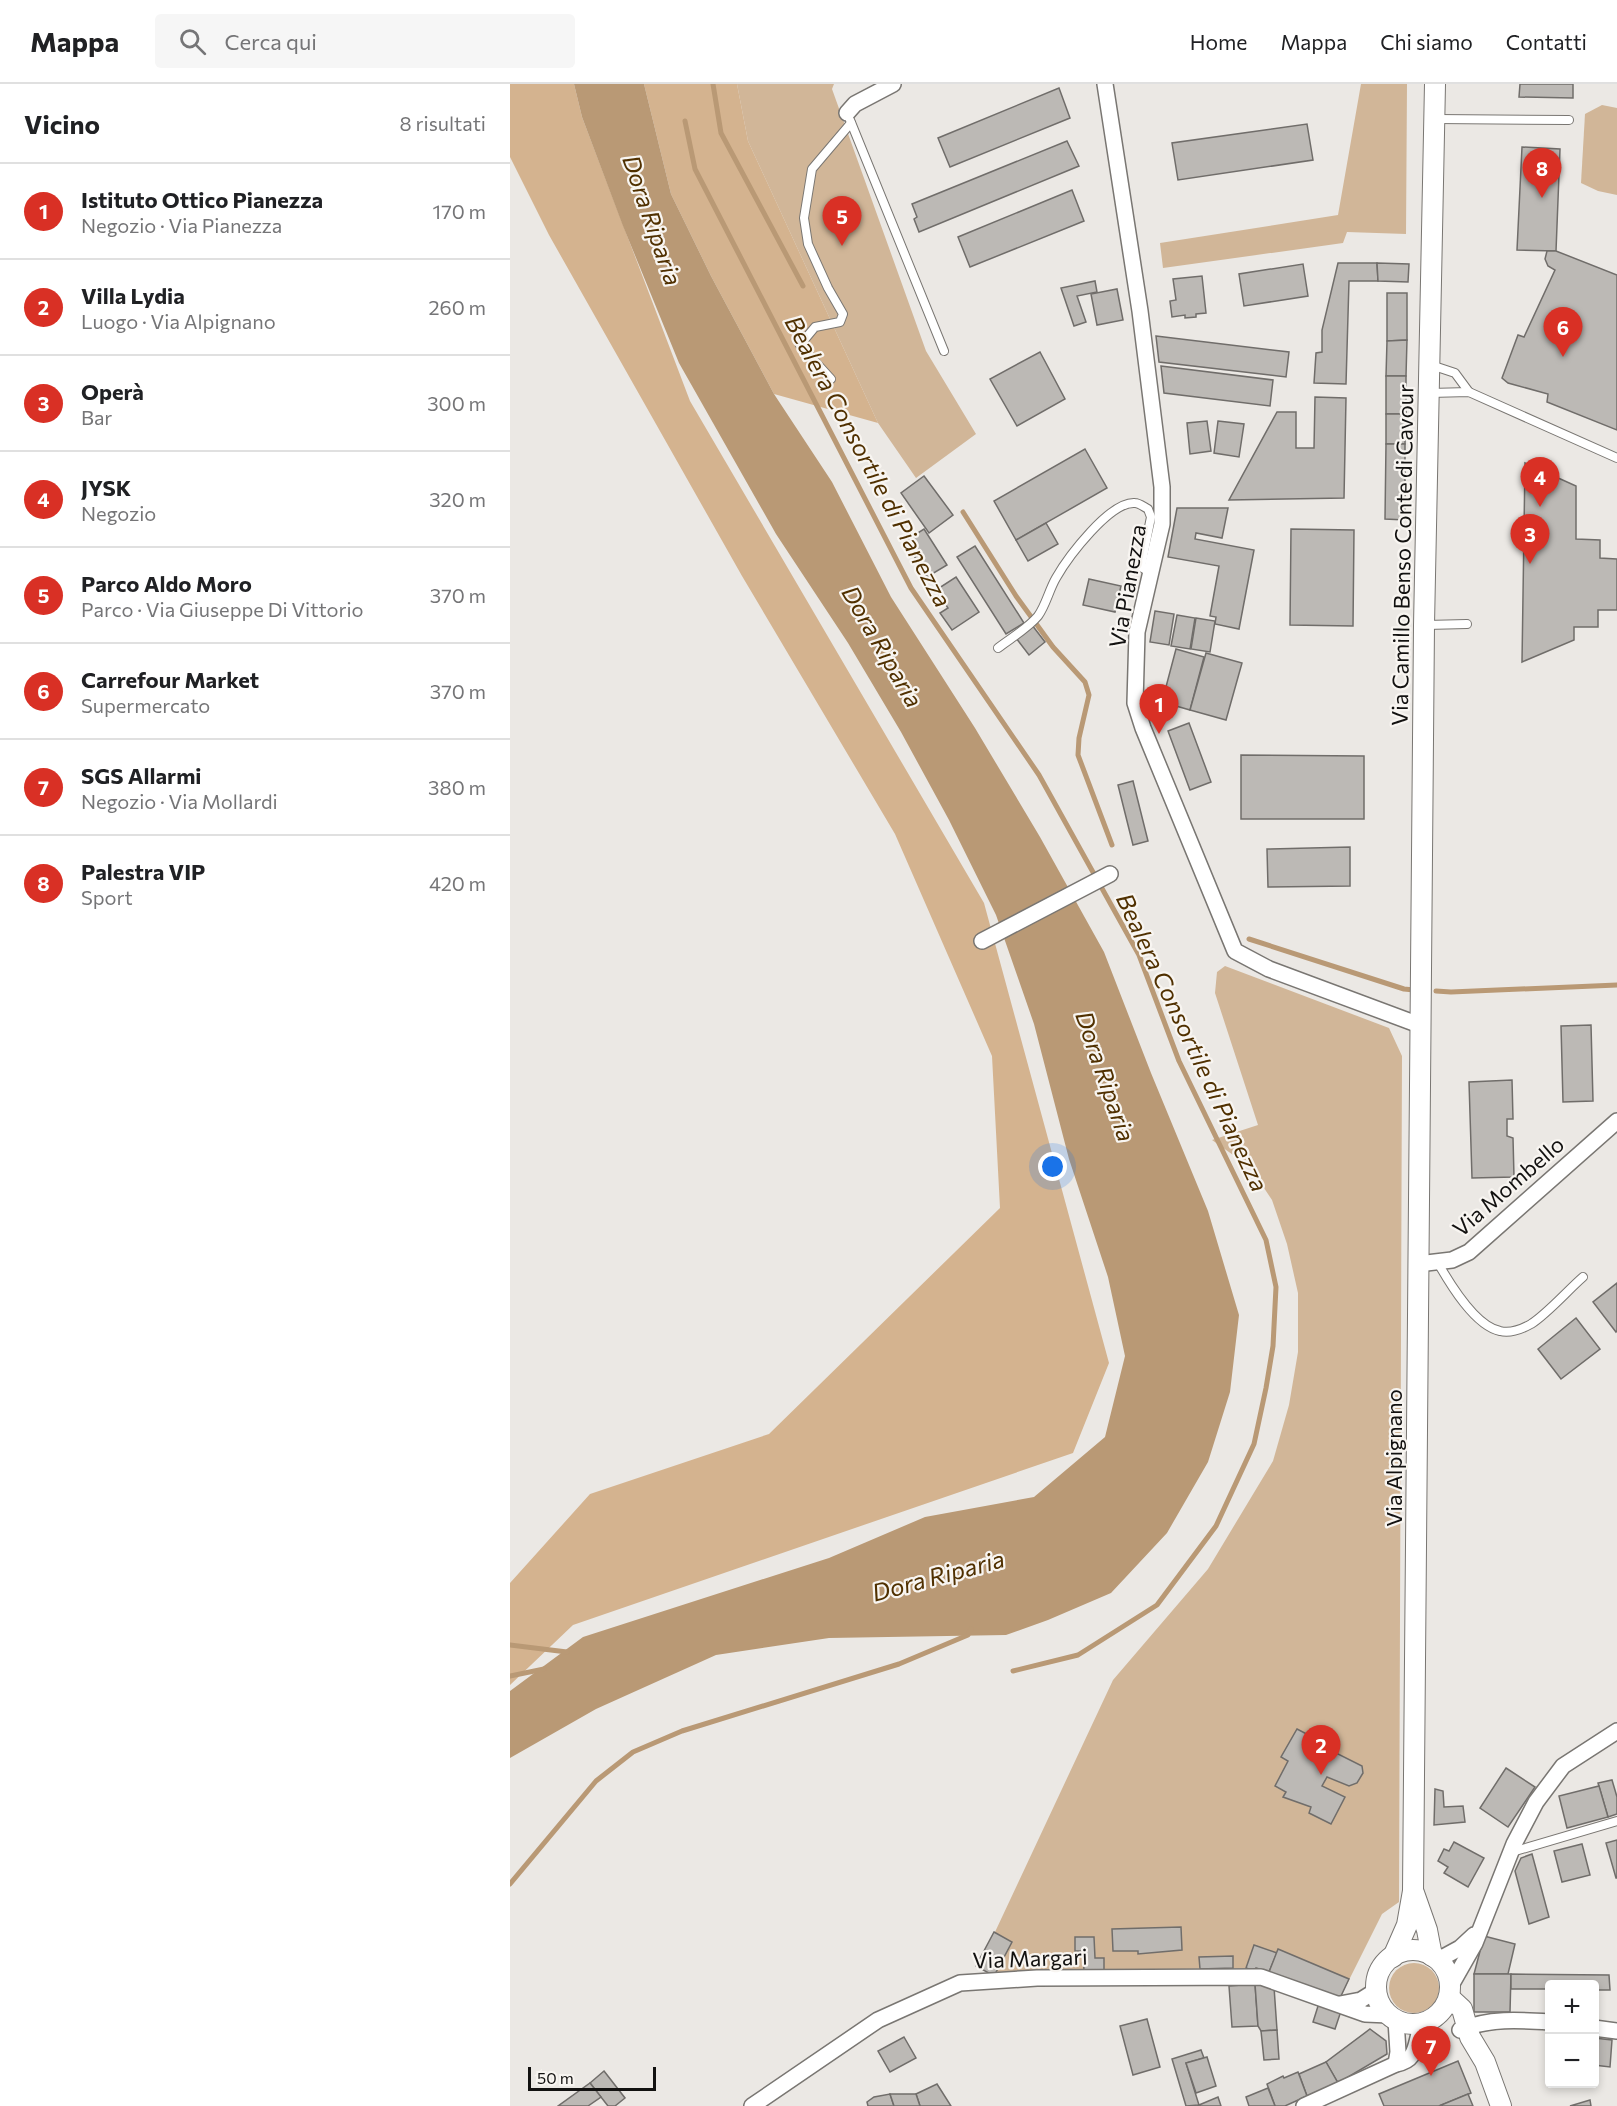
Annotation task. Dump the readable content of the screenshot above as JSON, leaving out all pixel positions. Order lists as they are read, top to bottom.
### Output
{
  "streets": {
    "street": [
      "Via Camillo Benso Conte di Cavour",
      "Via Pianezza",
      "Via Mombello",
      "Via Alpignano",
      "Via Margari"
    ]
  },
  "crossings": [
    ["Via Camillo Benso Conte di Cavour", "Via Pianezza"],
    ["Via Camillo Benso Conte di Cavour", "Via Alpignano"],
    ["Via Pianezza", "Via Alpignano"],
    ["Via Mombello", "Via Alpignano"],
    ["Via Alpignano", "Via Margari"]
  ],
  "water": ["Dora Riparia", "Bealera Consortile di Pianezza"],
  "scale_bar": "50 m",
  "page": {
    "header": "Mappa",
    "search": "Cerca qui",
    "nav": [
      "Home",
      "Mappa",
      "Chi siamo",
      "Contatti"
    ],
    "heading": ["Vicino", "8 risultati"],
    "pins": [
      "8",
      "5",
      "6",
      "4",
      "3",
      "1",
      "2",
      "7"
    ],
    "list": [
      {
        "mark": "1",
        "name": "Istituto Ottico Pianezza",
        "note": "Negozio · Via Pianezza",
        "value": "170 m"
      },
      {
        "mark": "2",
        "name": "Villa Lydia",
        "note": "Luogo · Via Alpignano",
        "value": "260 m"
      },
      {
        "mark": "3",
        "name": "Operà",
        "note": "Bar",
        "value": "300 m"
      },
      {
        "mark": "4",
        "name": "JYSK",
        "note": "Negozio",
        "value": "320 m"
      },
      {
        "mark": "5",
        "name": "Parco Aldo Moro",
        "note": "Parco · Via Giuseppe Di Vittorio",
        "value": "370 m"
      },
      {
        "mark": "6",
        "name": "Carrefour Market",
        "note": "Supermercato",
        "value": "370 m"
      },
      {
        "mark": "7",
        "name": "SGS Allarmi",
        "note": "Negozio · Via Mollardi",
        "value": "380 m"
      },
      {
        "mark": "8",
        "name": "Palestra VIP",
        "note": "Sport",
        "value": "420 m"
      }
    ],
    "map_buttons": ["+", "−"],
    "scale": "50 m"
  }
}
